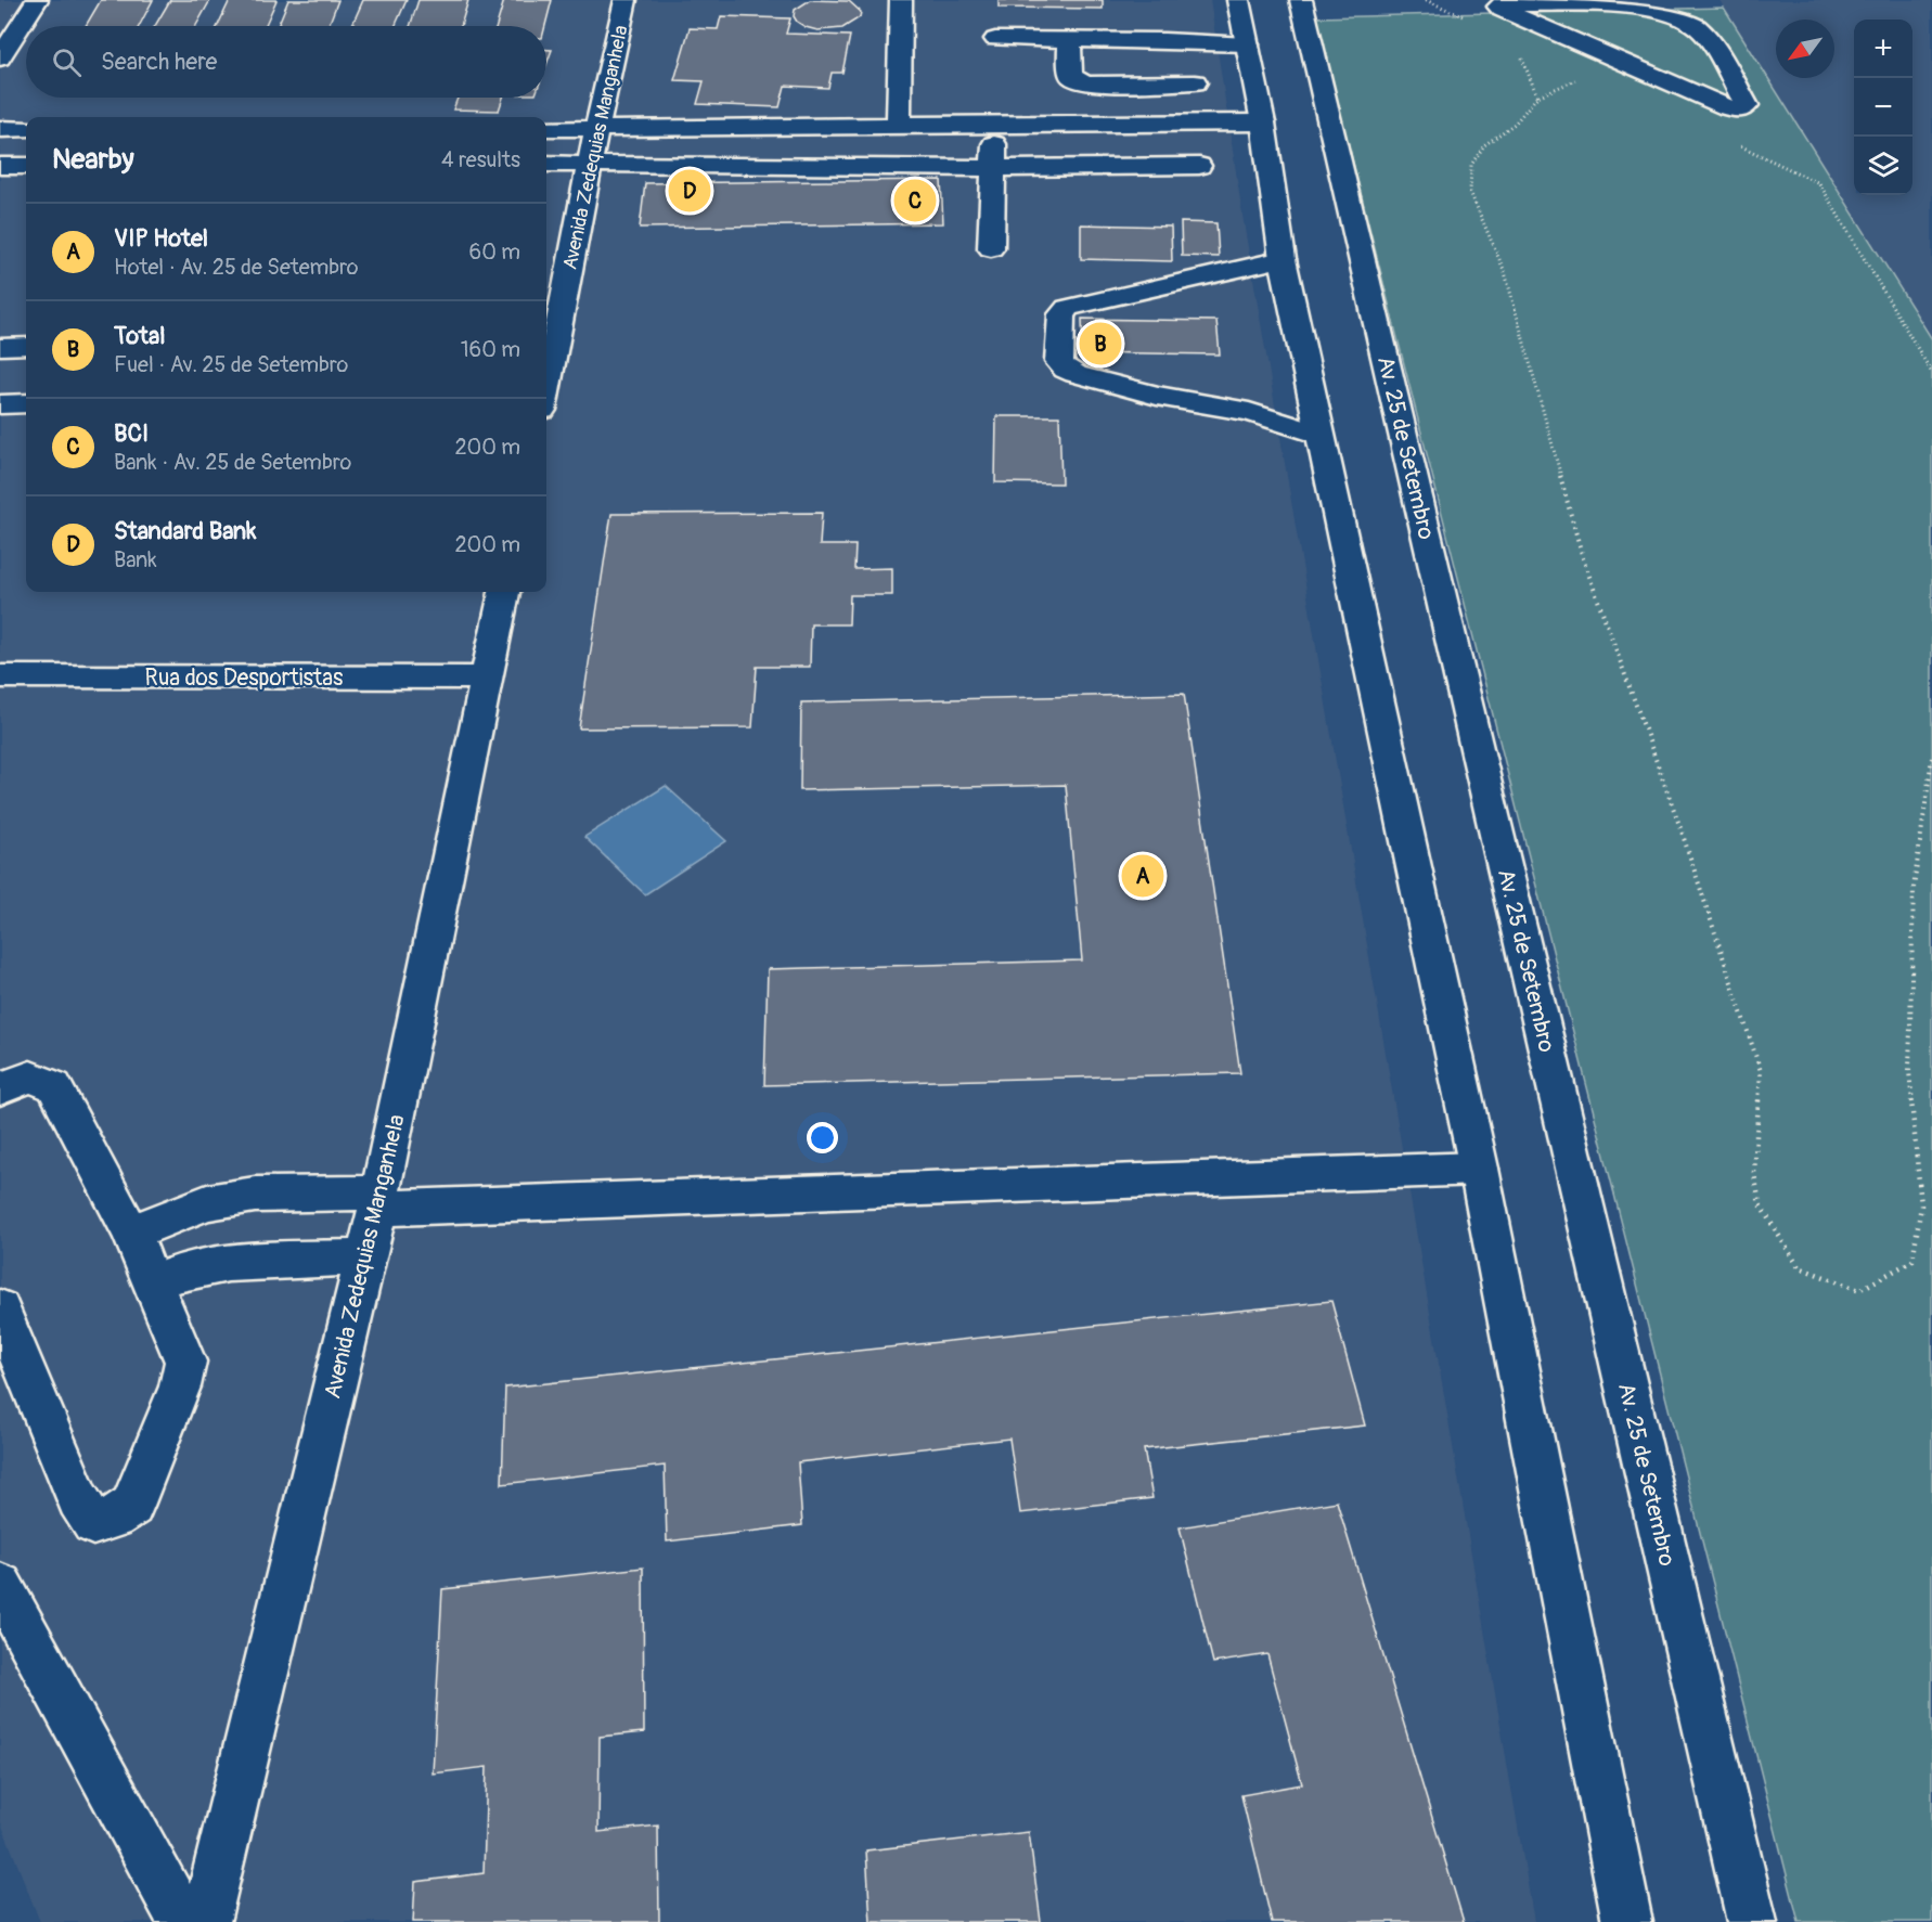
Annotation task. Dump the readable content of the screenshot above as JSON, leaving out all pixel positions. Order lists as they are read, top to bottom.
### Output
{
  "streets": {
    "main road": ["Avenida Zedequias Manganhela", "Av. 25 de Setembro", "Rua dos Desportistas"]
  },
  "crossings": [
    ["Avenida Zedequias Manganhela", "Rua dos Desportistas"]
  ],
  "north": "bottom left",
  "page": {
    "map_buttons": ["+", "−"],
    "search": "Search here",
    "heading": ["Nearby", "4 results"],
    "pins": [
      "D",
      "C",
      "B",
      "A"
    ],
    "list": [
      {
        "mark": "A",
        "name": "VIP Hotel",
        "note": "Hotel · Av. 25 de Setembro",
        "value": "60 m"
      },
      {
        "mark": "B",
        "name": "Total",
        "note": "Fuel · Av. 25 de Setembro",
        "value": "160 m"
      },
      {
        "mark": "C",
        "name": "BCI",
        "note": "Bank · Av. 25 de Setembro",
        "value": "200 m"
      },
      {
        "mark": "D",
        "name": "Standard Bank",
        "note": "Bank",
        "value": "200 m"
      }
    ]
  }
}
